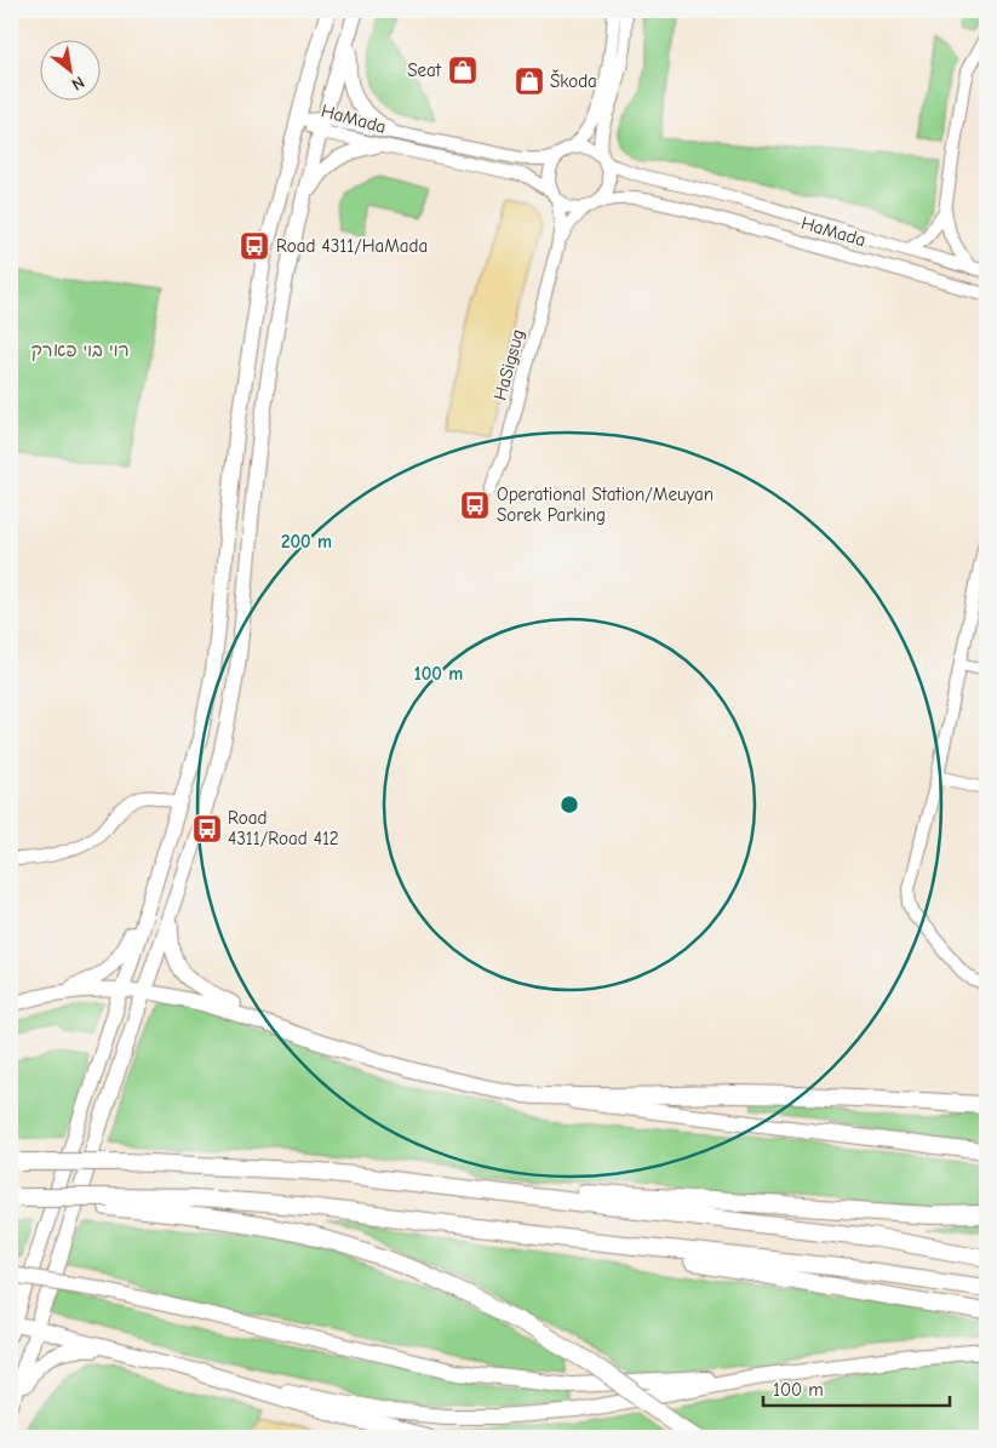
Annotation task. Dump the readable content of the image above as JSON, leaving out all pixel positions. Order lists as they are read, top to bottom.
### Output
{
  "streets": {
    "street": ["HaMada", "HaSigsug"]
  },
  "crossings": [
    ["HaMada", "HaSigsug"]
  ],
  "parks": ["רוי בוי פארק"],
  "places": {
    "shop": ["Seat", "Škoda"],
    "bus stop": ["Road 4311/HaMada", "Operational Station/Meuyan Sorek Parking", "Road 4311/Road 412"]
  },
  "scale_bar": "100 m",
  "north": "bottom right",
  "rings": ["200 m", "100 m"]
}
